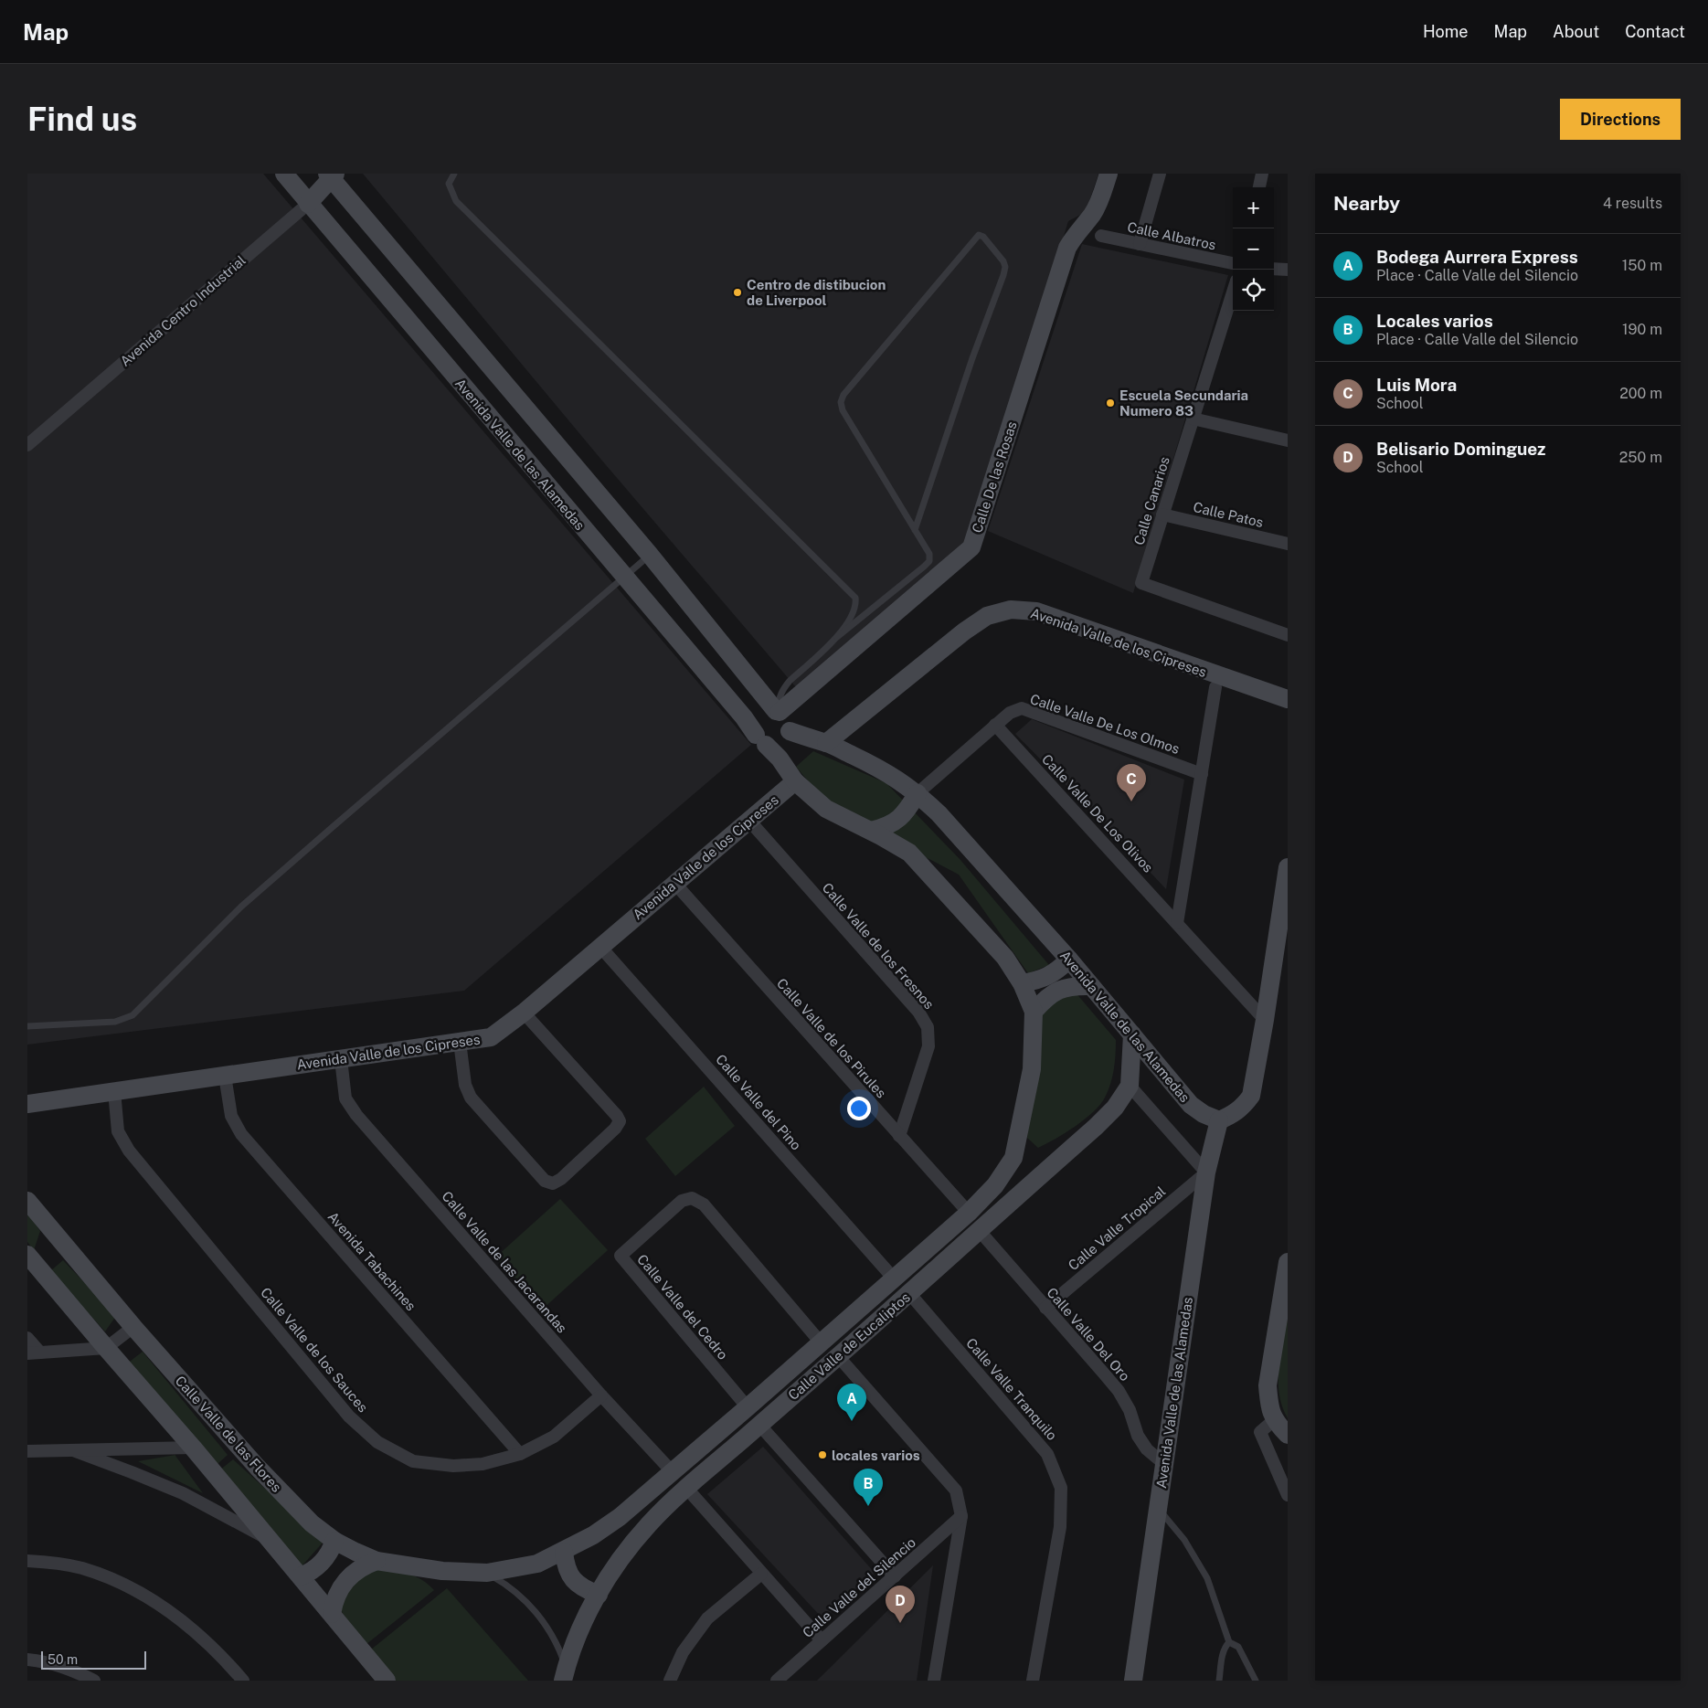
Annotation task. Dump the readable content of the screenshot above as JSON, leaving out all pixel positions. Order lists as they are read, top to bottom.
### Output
{
  "streets": {
    "street": [
      "Calle Albatros",
      "Avenida Centro Industrial",
      "Avenida Valle de las Alamedas",
      "Calle De las Rosas",
      "Calle Canarios",
      "Calle Patos",
      "Avenida Valle de los Cipreses",
      "Calle Valle De Los Olmos",
      "Calle Valle De Los Olivos",
      "Calle Valle de los Fresnos",
      "Calle Valle de los Pirules",
      "Calle Valle del Pino",
      "Calle Valle Tropical",
      "Avenida Tabachines",
      "Calle Valle de las Jacarandas",
      "Calle Valle del Cedro",
      "Calle Valle Del Oro",
      "Calle Valle de Eucaliptos",
      "Calle Valle de los Sauces",
      "Calle Valle Tranquilo",
      "Calle Valle de las Flores",
      "Calle Valle del Silencio"
    ]
  },
  "crossings": [
    ["Avenida Centro Industrial", "Avenida Valle de las Alamedas"],
    ["Avenida Valle de las Alamedas", "Calle De las Rosas"],
    ["Avenida Valle de las Alamedas", "Avenida Valle de los Cipreses"],
    ["Avenida Valle de las Alamedas", "Calle Valle De Los Olmos"],
    ["Avenida Valle de las Alamedas", "Calle Valle Tropical"],
    ["Avenida Valle de las Alamedas", "Calle Valle Del Oro"],
    ["Avenida Valle de las Alamedas", "Calle Valle de Eucaliptos"],
    ["Calle Canarios", "Calle Patos"],
    ["Avenida Valle de los Cipreses", "Calle Valle de los Fresnos"],
    ["Avenida Valle de los Cipreses", "Calle Valle de los Pirules"],
    ["Avenida Valle de los Cipreses", "Calle Valle del Pino"],
    ["Avenida Valle de los Cipreses", "Avenida Tabachines"],
    ["Avenida Valle de los Cipreses", "Calle Valle de las Jacarandas"],
    ["Avenida Valle de los Cipreses", "Calle Valle de los Sauces"],
    ["Calle Valle De Los Olmos", "Calle Valle De Los Olivos"],
    ["Calle Valle de los Fresnos", "Calle Valle de los Pirules"],
    ["Calle Valle de los Pirules", "Calle Valle de Eucaliptos"],
    ["Calle Valle del Pino", "Calle Valle de Eucaliptos"],
    ["Calle Valle Tropical", "Calle Valle Del Oro"],
    ["Avenida Tabachines", "Calle Valle de los Sauces"],
    ["Calle Valle de las Jacarandas", "Calle Valle de Eucaliptos"],
    ["Calle Valle de las Jacarandas", "Calle Valle de los Sauces"],
    ["Calle Valle del Cedro", "Calle Valle de Eucaliptos"],
    ["Calle Valle Del Oro", "Calle Valle de Eucaliptos"],
    ["Calle Valle de Eucaliptos", "Calle Valle Tranquilo"],
    ["Calle Valle de Eucaliptos", "Calle Valle de las Flores"]
  ],
  "places": ["Centro de distibucion de Liverpool", "Escuela Secundaria Numero 83", "locales varios"],
  "scale_bar": "50 m",
  "page": {
    "header": "Map",
    "nav": [
      "Home",
      "Map",
      "About",
      "Contact"
    ],
    "buttons": "Directions",
    "title": "Find us",
    "heading": ["Nearby", "4 results"],
    "map_buttons": ["+", "−"],
    "list": [
      {
        "mark": "A",
        "name": "Bodega Aurrera Express",
        "note": "Place · Calle Valle del Silencio",
        "value": "150 m"
      },
      {
        "mark": "B",
        "name": "Locales varios",
        "note": "Place · Calle Valle del Silencio",
        "value": "190 m"
      },
      {
        "mark": "C",
        "name": "Luis Mora",
        "note": "School",
        "value": "200 m"
      },
      {
        "mark": "D",
        "name": "Belisario Dominguez",
        "note": "School",
        "value": "250 m"
      }
    ],
    "pins": [
      "C",
      "A",
      "B",
      "D"
    ],
    "scale": "50 m"
  }
}
